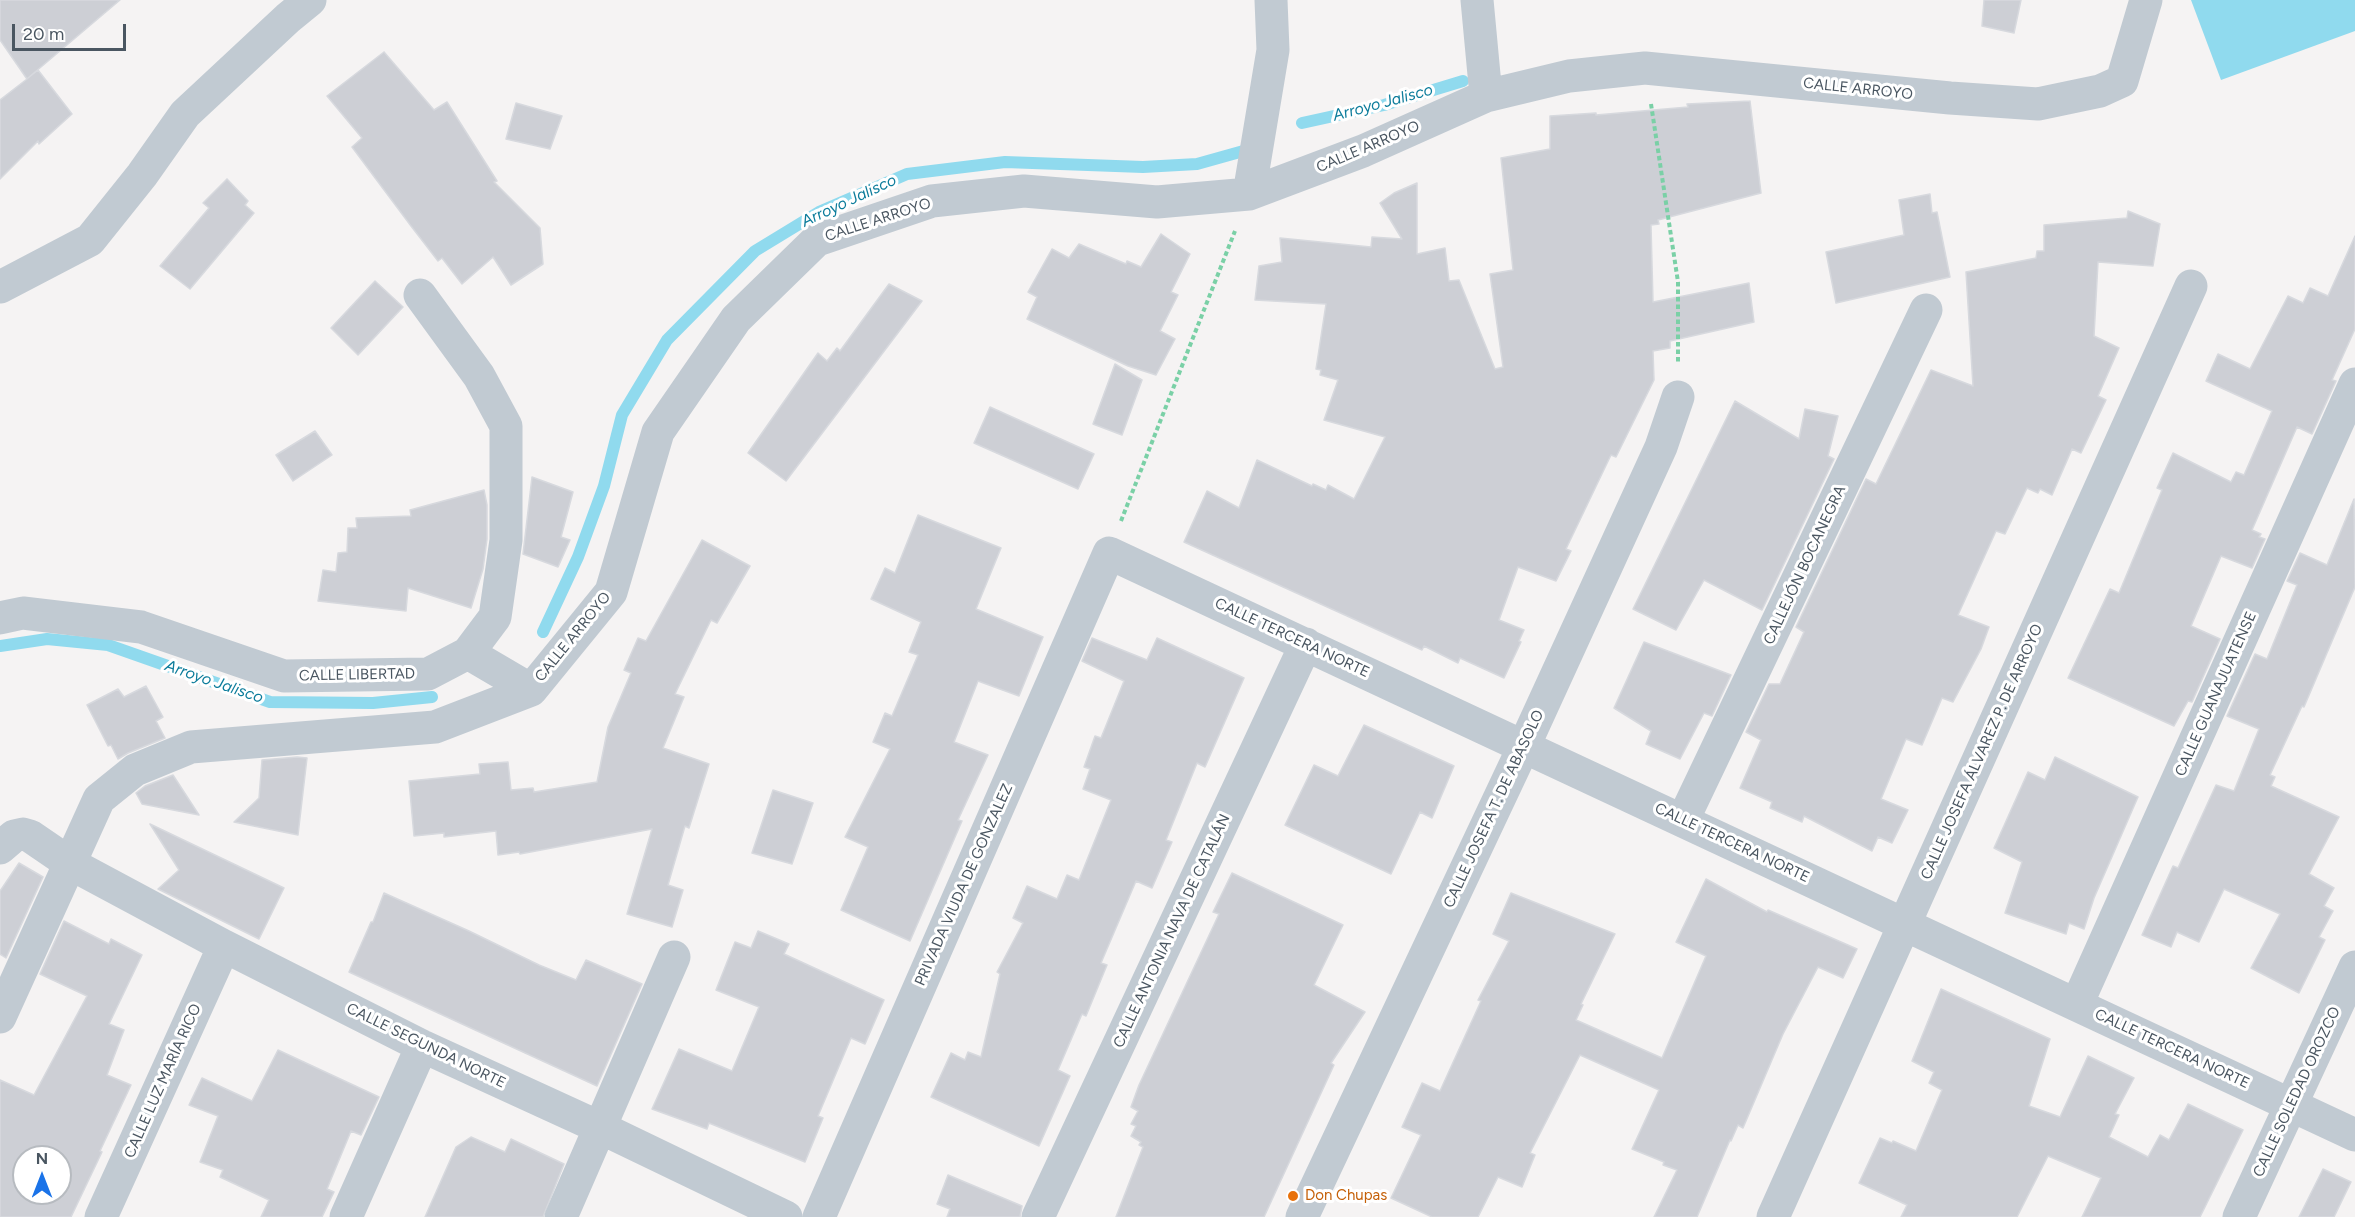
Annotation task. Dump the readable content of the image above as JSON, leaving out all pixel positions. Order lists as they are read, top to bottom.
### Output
{
  "streets": {
    "street": [
      "CALLE ARROYO",
      "CALLEJÓN BOCANEGRA",
      "CALLE TERCERA NORTE",
      "CALLE LIBERTAD",
      "CALLE GUANAJUATENSE",
      "CALLE JOSEFA ÁLVAREZ P. DE ARROYO",
      "CALLE JOSEFA T. DE ABASOLO",
      "PRIVADA VIUDA DE GONZALEZ",
      "CALLE ANTONIA NAVA DE CATALÁN",
      "CALLE SEGUNDA NORTE",
      "CALLE LUZ MARÍA RICO",
      "CALLE SOLEDAD OROZCO"
    ]
  },
  "crossings": [
    ["CALLE ARROYO", "CALLE SEGUNDA NORTE"],
    ["CALLEJÓN BOCANEGRA", "CALLE TERCERA NORTE"],
    ["CALLE TERCERA NORTE", "CALLE GUANAJUATENSE"],
    ["CALLE TERCERA NORTE", "CALLE JOSEFA ÁLVAREZ P. DE ARROYO"],
    ["CALLE TERCERA NORTE", "CALLE JOSEFA T. DE ABASOLO"],
    ["CALLE TERCERA NORTE", "PRIVADA VIUDA DE GONZALEZ"],
    ["CALLE TERCERA NORTE", "CALLE ANTONIA NAVA DE CATALÁN"],
    ["CALLE TERCERA NORTE", "CALLE SOLEDAD OROZCO"],
    ["CALLE SEGUNDA NORTE", "CALLE LUZ MARÍA RICO"]
  ],
  "water": ["Arroyo Jalisco"],
  "places": ["Don Chupas"],
  "scale_bar": "20 m",
  "north": "top"
}
